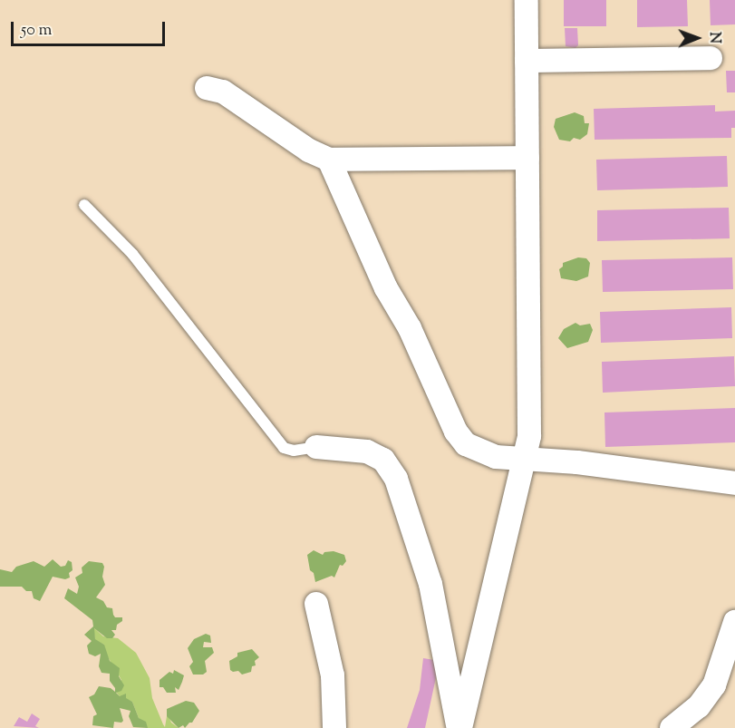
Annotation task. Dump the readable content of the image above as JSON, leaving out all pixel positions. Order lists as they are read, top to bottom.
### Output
{
  "scale_bar": "50 m",
  "north": "right"
}
